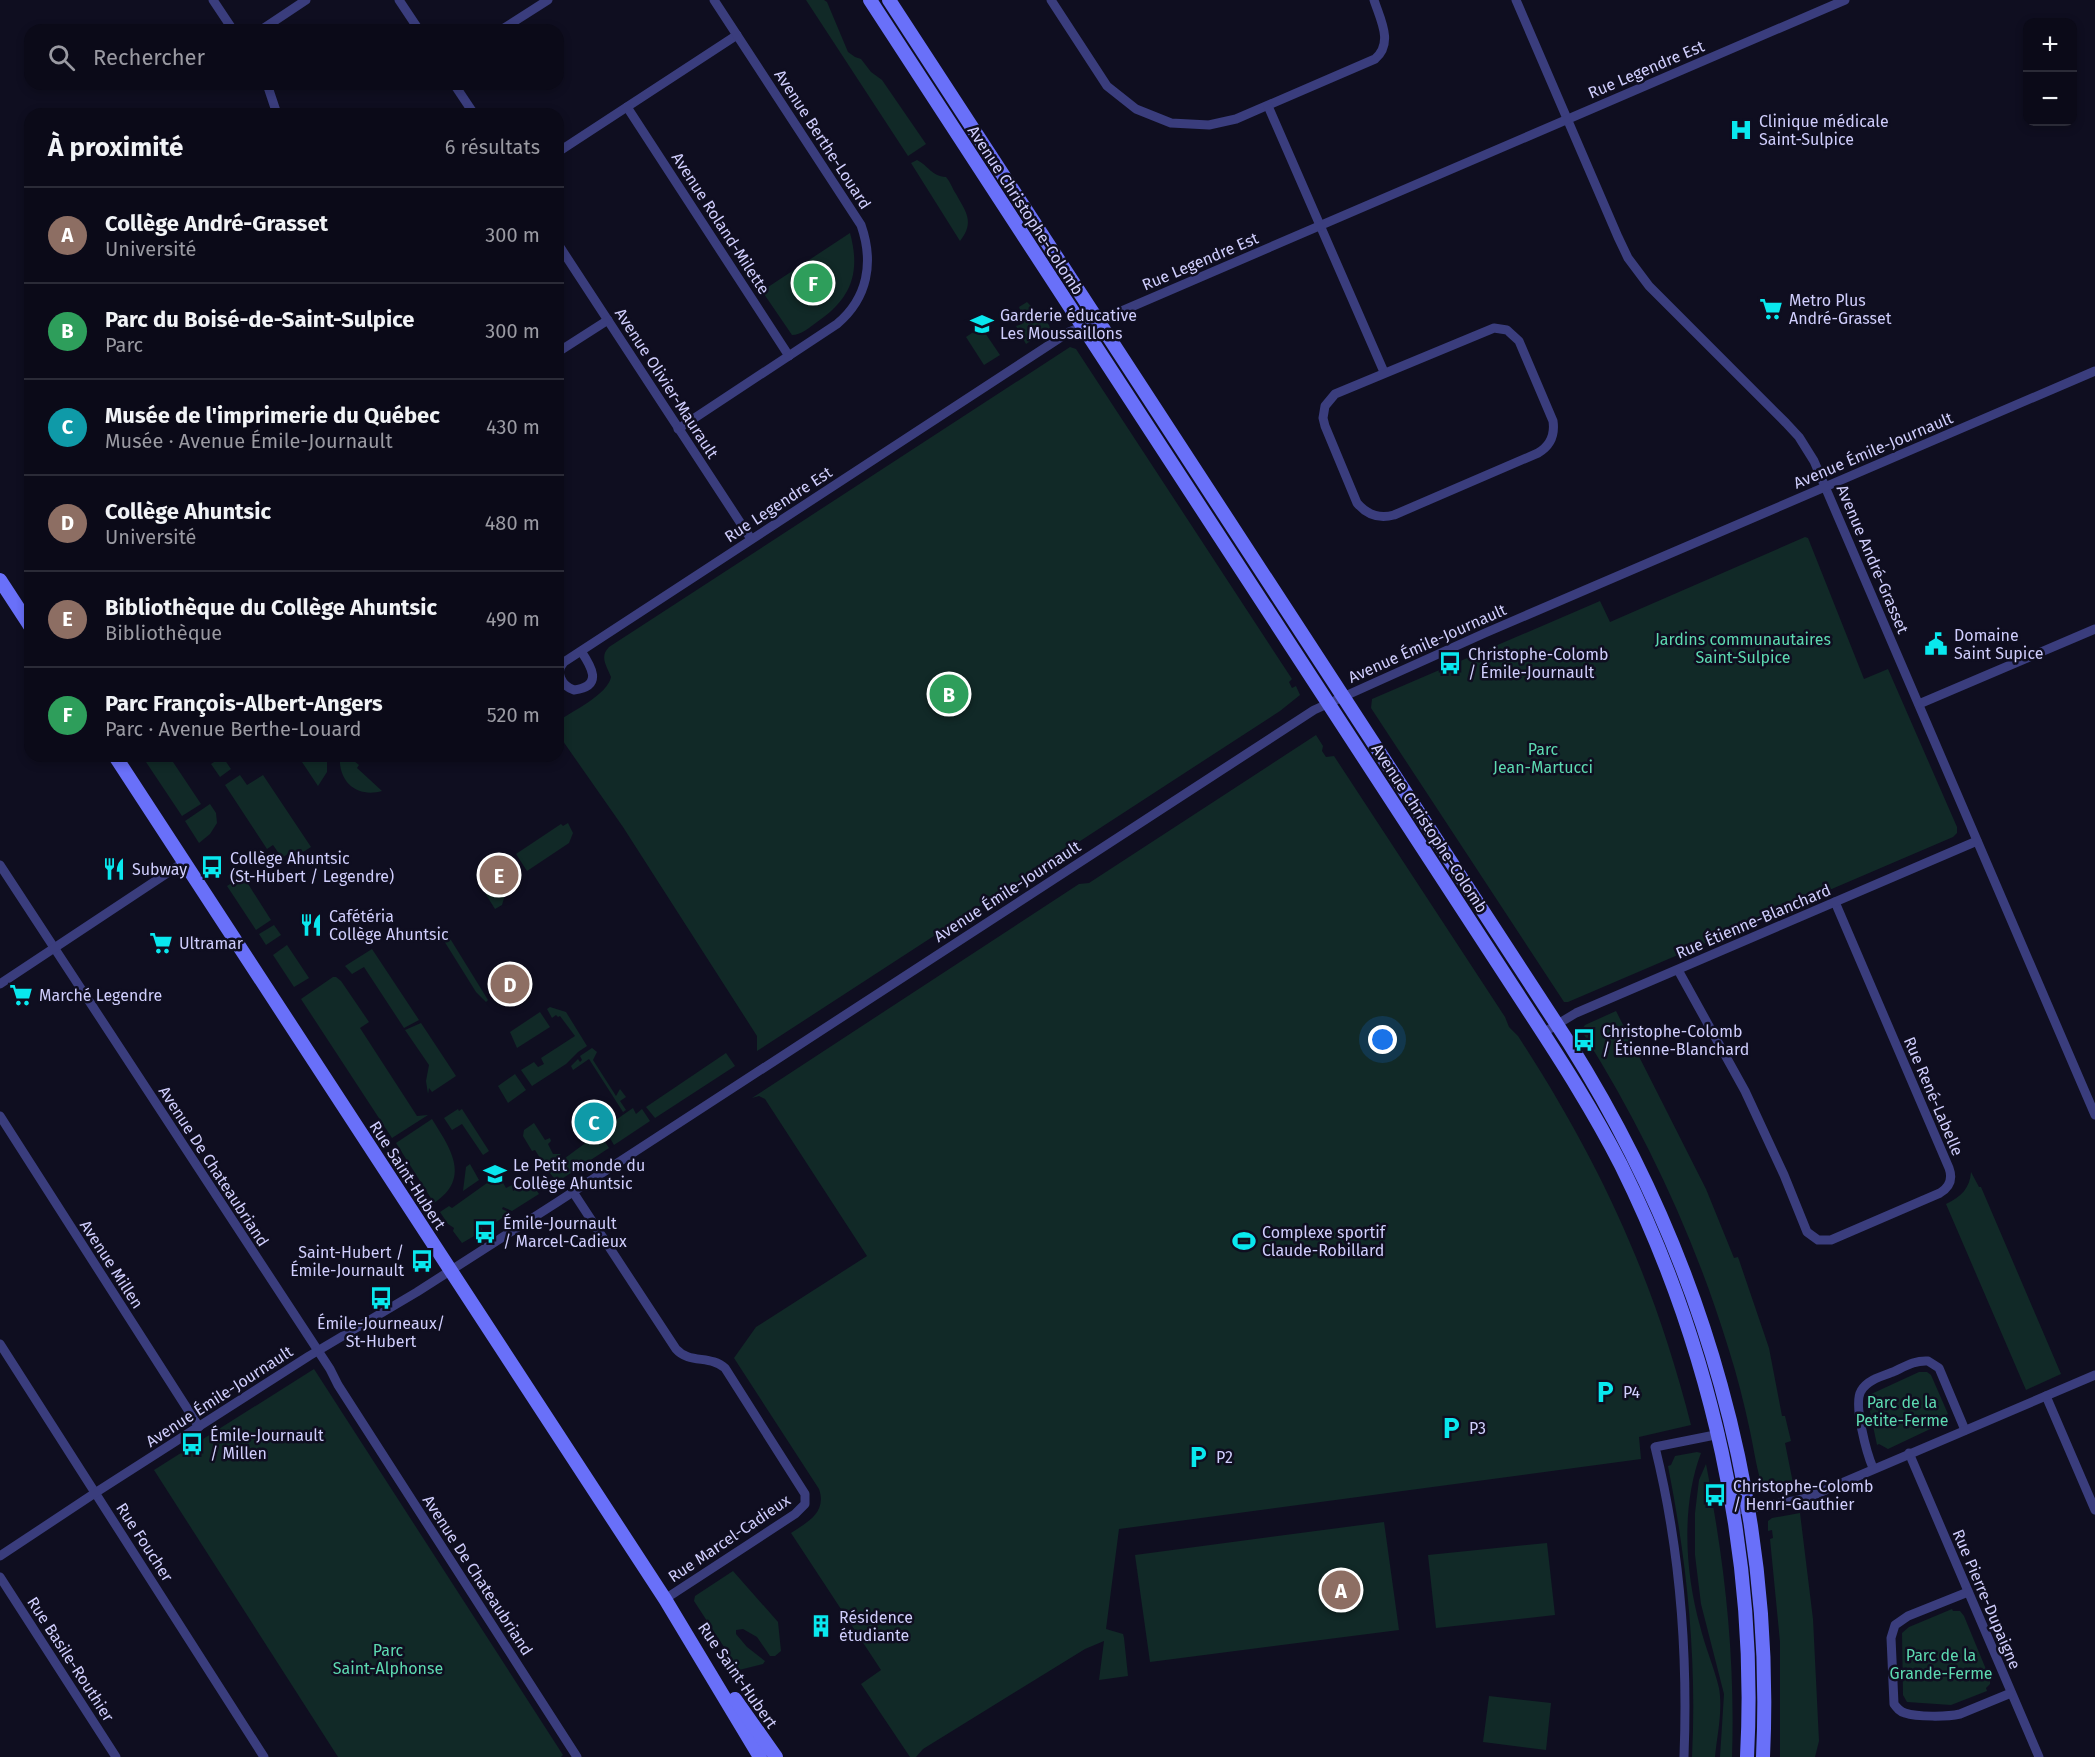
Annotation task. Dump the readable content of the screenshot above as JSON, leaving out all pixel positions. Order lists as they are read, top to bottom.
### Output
{
  "streets": {
    "main road": ["Avenue Christophe-Colomb", "Rue Saint-Hubert"],
    "street": [
      "Rue Legendre Est",
      "Avenue Berthe-Louard",
      "Avenue Roland-Milette",
      "Avenue Olivier-Maurault",
      "Avenue Émile-Journault",
      "Avenue André-Grasset",
      "Rue Étienne-Blanchard",
      "Rue René-Labelle",
      "Avenue De Chateaubriand",
      "Avenue Millen",
      "Rue Marcel-Cadieux",
      "Rue Foucher",
      "Rue Pierre-Dupaigne",
      "Rue Basile-Routhier"
    ]
  },
  "crossings": [
    ["Rue Legendre Est", "Avenue Christophe-Colomb"],
    ["Rue Legendre Est", "Avenue Olivier-Maurault"],
    ["Rue Legendre Est", "Avenue André-Grasset"],
    ["Avenue Berthe-Louard", "Avenue Roland-Milette"],
    ["Avenue Berthe-Louard", "Avenue Olivier-Maurault"],
    ["Avenue Christophe-Colomb", "Avenue Émile-Journault"],
    ["Avenue Christophe-Colomb", "Rue Étienne-Blanchard"],
    ["Avenue Émile-Journault", "Avenue André-Grasset"],
    ["Avenue Émile-Journault", "Avenue De Chateaubriand"],
    ["Avenue Émile-Journault", "Rue Saint-Hubert"],
    ["Avenue Émile-Journault", "Avenue Millen"],
    ["Avenue Émile-Journault", "Rue Marcel-Cadieux"],
    ["Avenue Émile-Journault", "Rue Foucher"],
    ["Avenue André-Grasset", "Rue Étienne-Blanchard"],
    ["Rue Étienne-Blanchard", "Rue René-Labelle"],
    ["Rue Saint-Hubert", "Rue Marcel-Cadieux"]
  ],
  "parks": [
    "Jardins communautaires Saint-Sulpice",
    "Parc Jean-Martucci",
    "Parc de la Petite-Ferme",
    "Parc Saint-Alphonse",
    "Parc de la Grande-Ferme"
  ],
  "places": {
    "hospital": ["Clinique médicale Saint-Sulpice"],
    "supermarket": ["Metro Plus André-Grasset", "Ultramar", "Marché Legendre"],
    "school or university": ["Garderie éducative Les Moussaillons", "Le Petit monde du Collège Ahuntsic"],
    "public building": ["Domaine Saint Supice"],
    "bus stop": [
      "Christophe-Colomb / Émile-Journault",
      "Collège Ahuntsic (St-Hubert / Legendre)",
      "Christophe-Colomb / Étienne-Blanchard",
      "Émile-Journault / Marcel-Cadieux",
      "Saint-Hubert / Émile-Journault",
      "Émile-Journeaux/ St-Hubert",
      "Émile-Journault / Millen",
      "Christophe-Colomb / Henri-Gauthier"
    ],
    "restaurant": ["Subway", "Cafétéria Collège Ahuntsic"],
    "sports": ["Complexe sportif Claude-Robillard"],
    "parking": ["P4", "P3", "P2"],
    "building": ["Résidence étudiante"]
  },
  "page": {
    "map_buttons": ["+", "−"],
    "search": "Rechercher",
    "heading": ["À proximité", "6 résultats"],
    "list": [
      {
        "mark": "A",
        "name": "Collège André-Grasset",
        "note": "Université",
        "value": "300 m"
      },
      {
        "mark": "B",
        "name": "Parc du Boisé-de-Saint-Sulpice",
        "note": "Parc",
        "value": "300 m"
      },
      {
        "mark": "C",
        "name": "Musée de l'imprimerie du Québec",
        "note": "Musée · Avenue Émile-Journault",
        "value": "430 m"
      },
      {
        "mark": "D",
        "name": "Collège Ahuntsic",
        "note": "Université",
        "value": "480 m"
      },
      {
        "mark": "E",
        "name": "Bibliothèque du Collège Ahuntsic",
        "note": "Bibliothèque",
        "value": "490 m"
      },
      {
        "mark": "F",
        "name": "Parc François-Albert-Angers",
        "note": "Parc · Avenue Berthe-Louard",
        "value": "520 m"
      }
    ],
    "pins": [
      "F",
      "B",
      "E",
      "D",
      "C",
      "A"
    ]
  }
}
